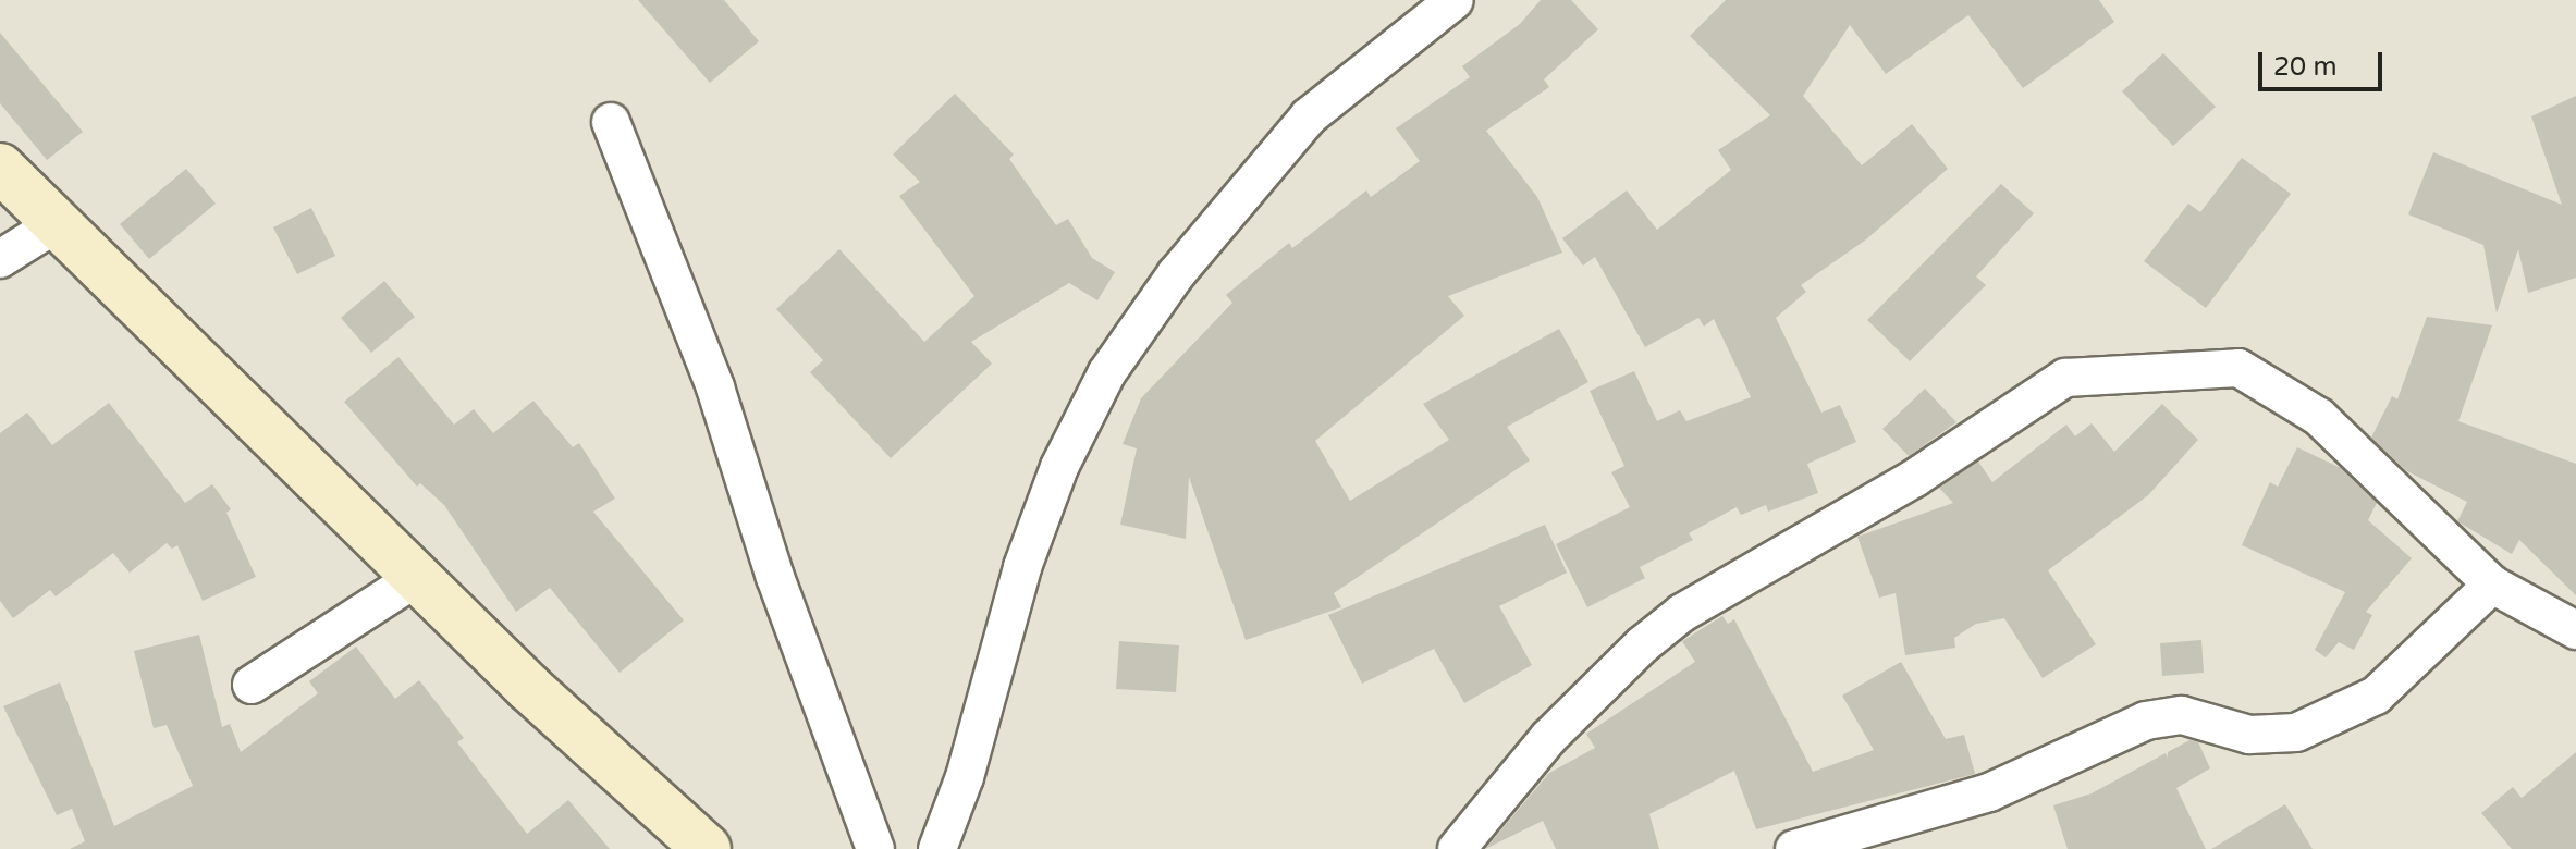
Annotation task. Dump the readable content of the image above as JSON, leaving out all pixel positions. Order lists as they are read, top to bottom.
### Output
{
  "scale_bar": "20 m"
}
